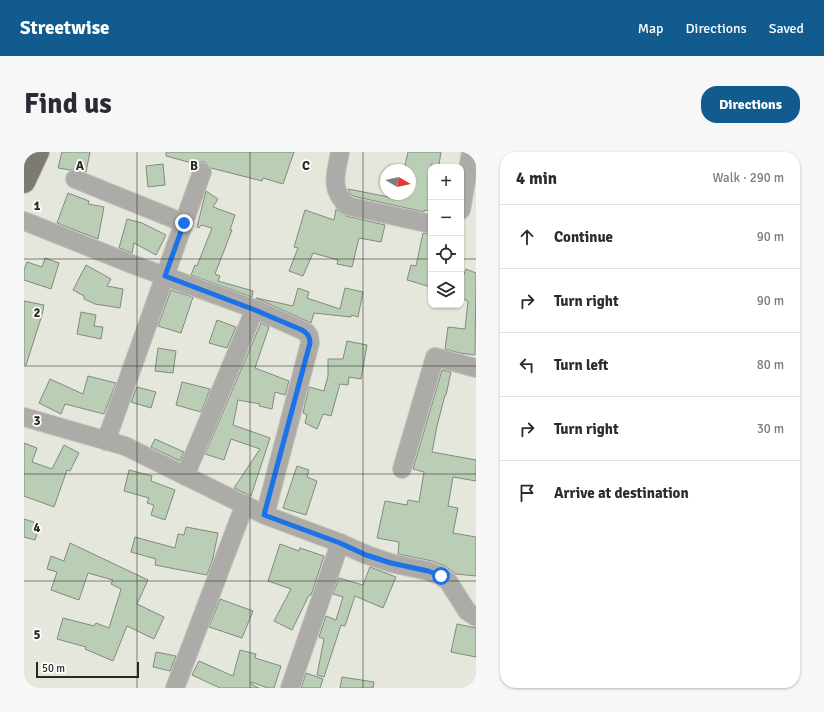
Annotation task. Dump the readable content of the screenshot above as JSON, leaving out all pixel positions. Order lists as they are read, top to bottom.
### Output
{
  "scale_bar": "50 m",
  "north": "right",
  "page": {
    "header": "Streetwise",
    "nav": ["Map", "Directions", "Saved"],
    "buttons": "Directions",
    "title": "Find us",
    "heading": ["4 min", "Walk · 290 m"],
    "map_buttons": ["+", "−"],
    "list": [
      ["Continue", "90 m"],
      ["Turn right", "90 m"],
      ["Turn left", "80 m"],
      ["Turn right", "30 m"],
      "Arrive at destination"
    ],
    "scale": "50 m"
  },
  "grid": {
    "columns": ["A", "B", "C"],
    "rows": [
      "1",
      "2",
      "3",
      "4",
      "5"
    ]
  }
}
